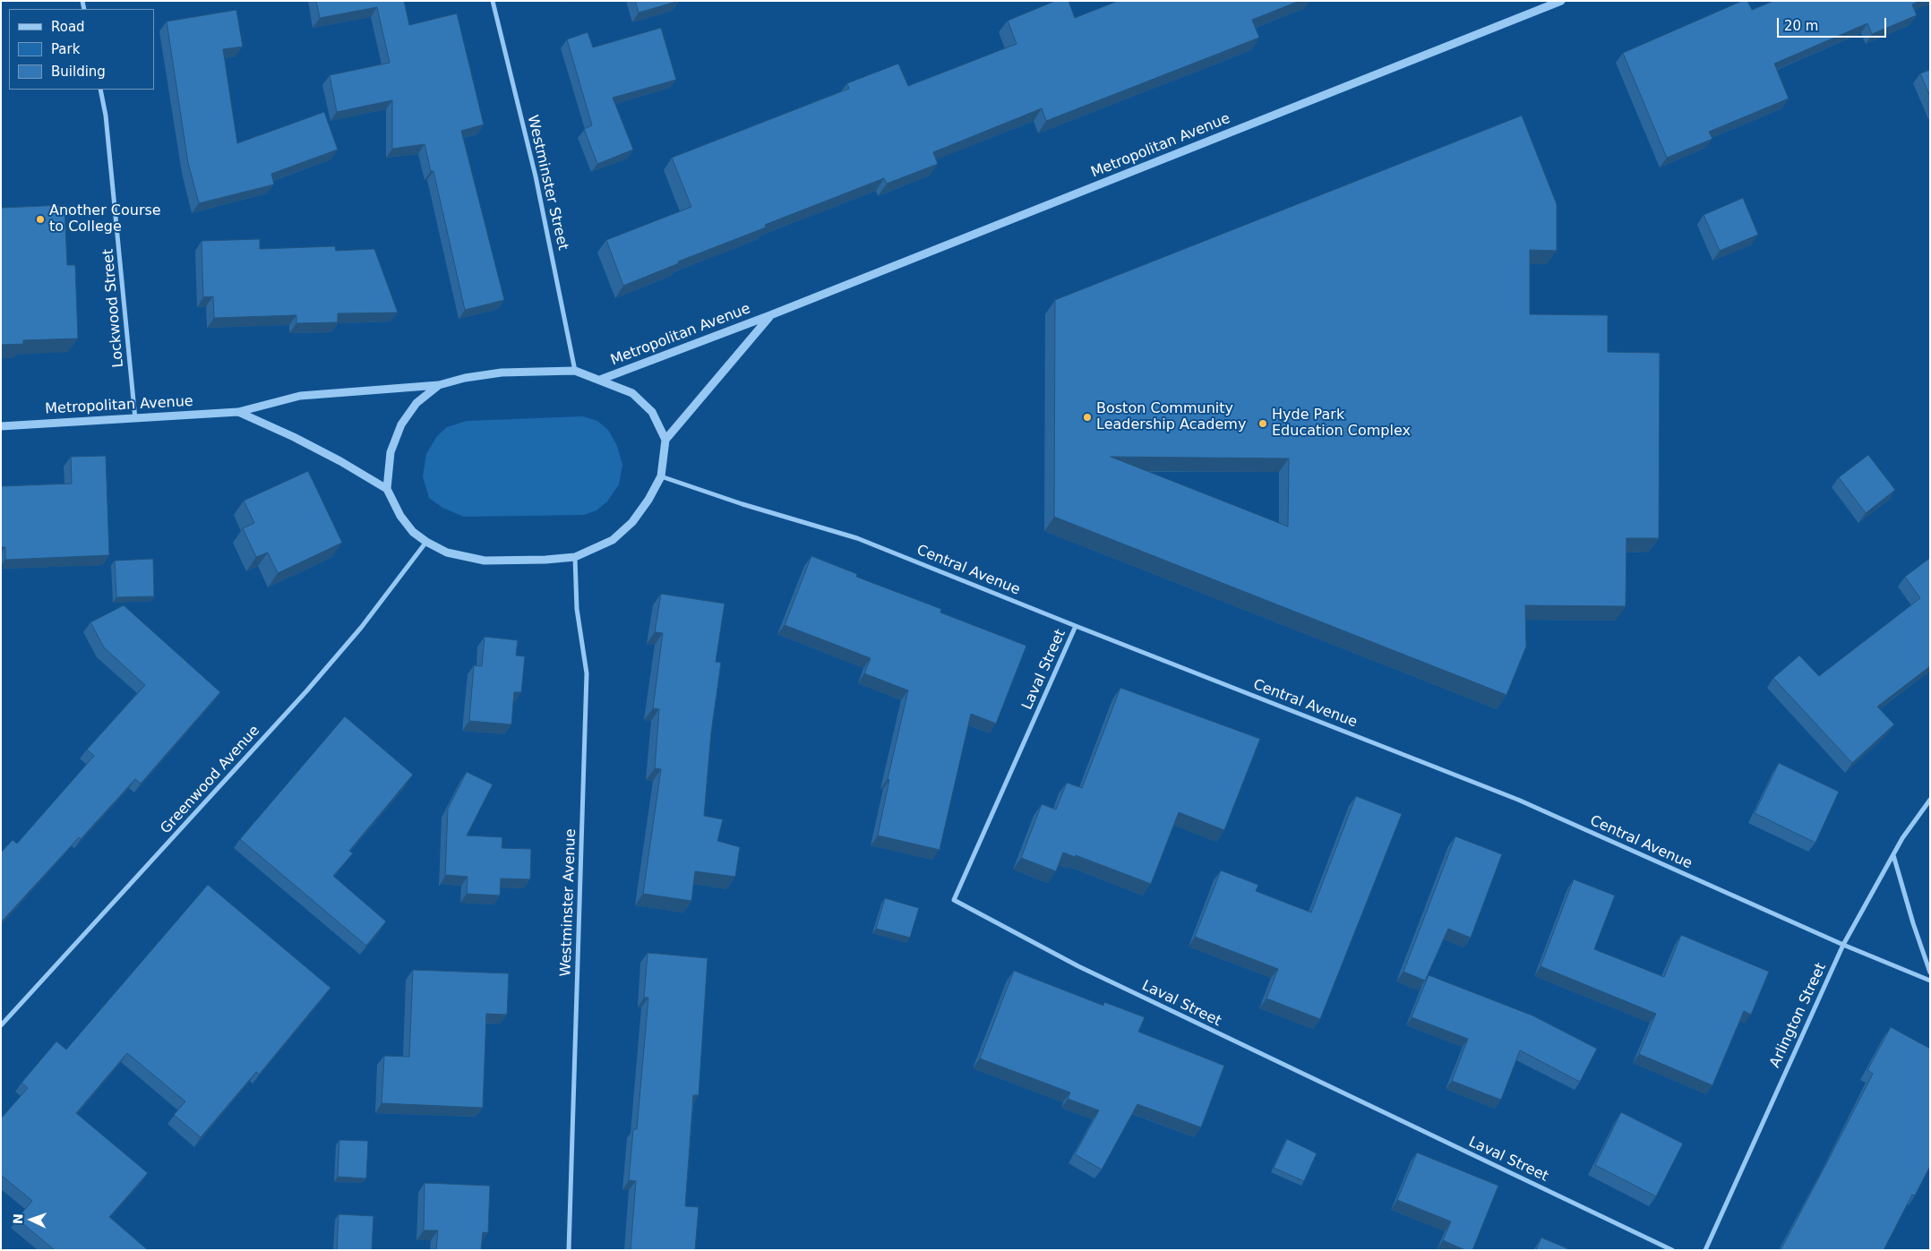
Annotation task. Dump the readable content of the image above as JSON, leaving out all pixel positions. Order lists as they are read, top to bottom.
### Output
{
  "streets": {
    "street": [
      "Metropolitan Avenue",
      "Westminster Street",
      "Lockwood Street",
      "Central Avenue",
      "Laval Street",
      "Greenwood Avenue",
      "Westminster Avenue",
      "Arlington Street"
    ]
  },
  "crossings": [
    ["Metropolitan Avenue", "Lockwood Street"],
    ["Central Avenue", "Laval Street"],
    ["Central Avenue", "Arlington Street"]
  ],
  "places": ["Another Course to College", "Boston Community Leadership Academy", "Hyde Park Education Complex"],
  "legend": ["Road", "Park", "Building"],
  "scale_bar": "20 m",
  "north": "left"
}
